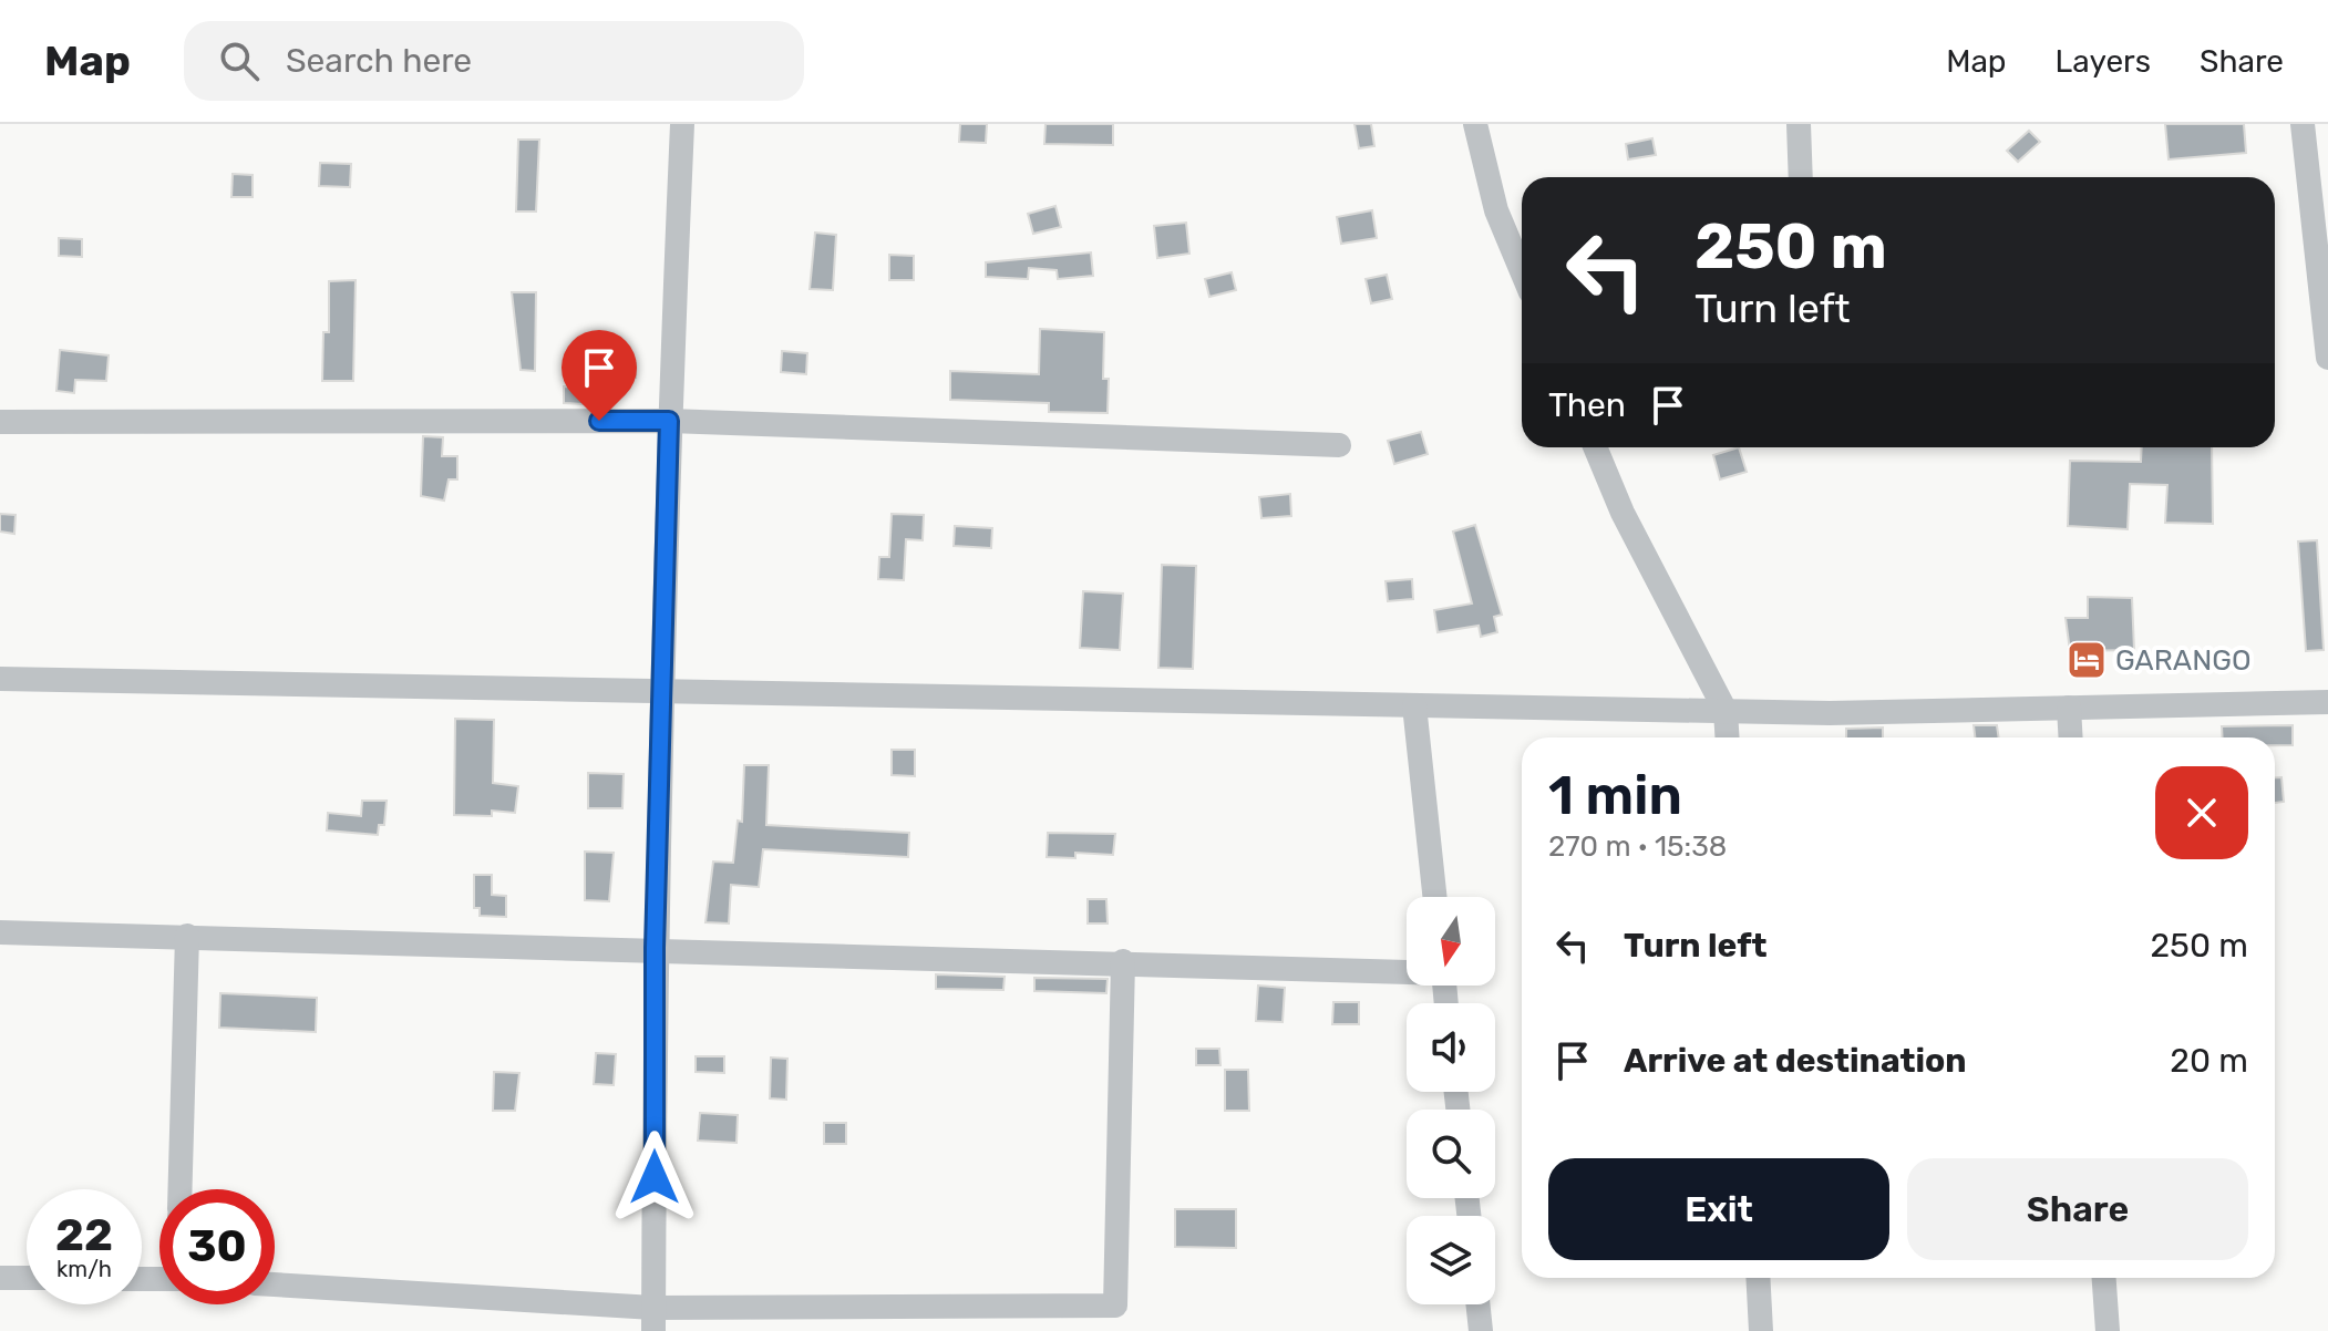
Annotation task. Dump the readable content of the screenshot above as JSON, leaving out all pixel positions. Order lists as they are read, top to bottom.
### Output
{
  "places": {
    "hotel": ["GARANGO"]
  },
  "north": "bottom",
  "page": {
    "header": "Map",
    "search": "Search here",
    "nav": ["Map", "Layers", "Share"],
    "turn": ["250 m", "Turn left"],
    "then": "Then",
    "heading": ["1 min", "270 m · 15:38"],
    "list": [
      {
        "name": "Turn left",
        "value": "250 m"
      },
      {
        "name": "Arrive at destination",
        "value": "20 m"
      }
    ],
    "buttons": ["Exit", "Share"],
    "speed": "22 km/h",
    "limit": "30"
  }
}
